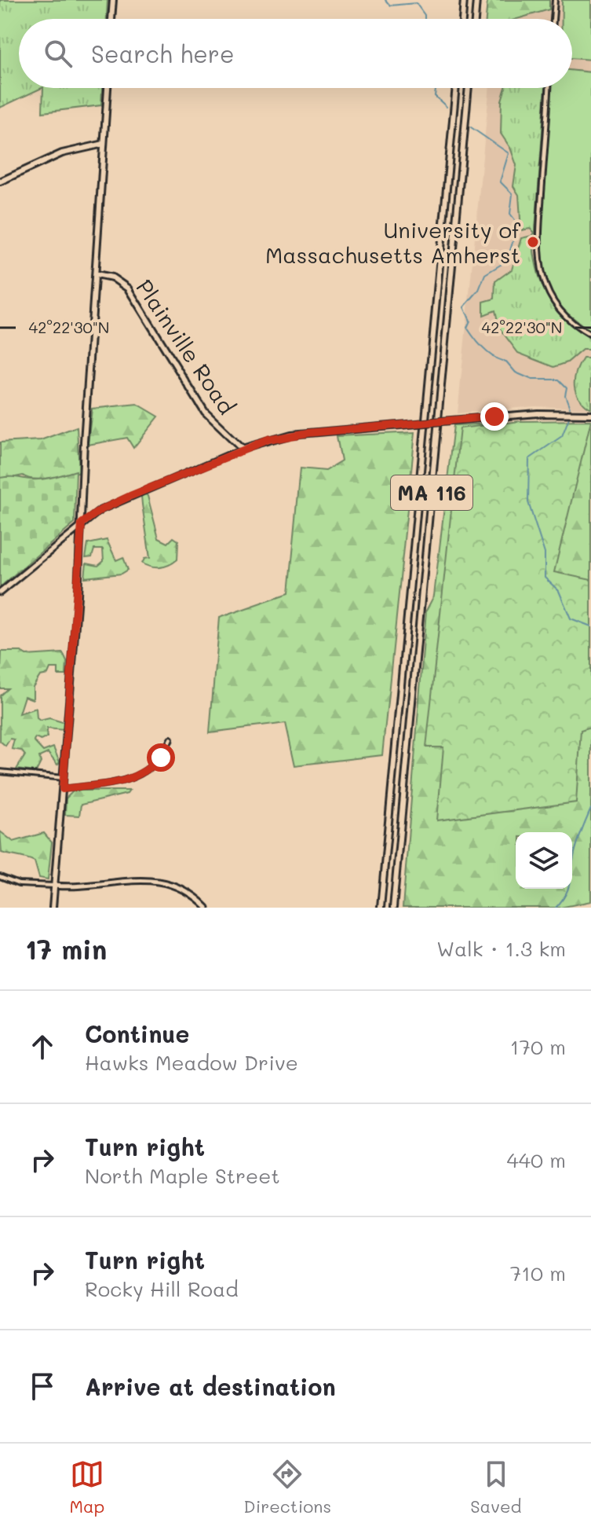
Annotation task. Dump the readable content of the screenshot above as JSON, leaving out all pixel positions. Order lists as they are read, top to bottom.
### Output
{
  "streets": {
    "main road": ["Plainville Road", "MA 116"]
  },
  "places": ["University of Massachusetts Amherst"],
  "page": {
    "search": "Search here",
    "heading": ["17 min", "Walk · 1.3 km"],
    "list": [
      ["Continue", "Hawks Meadow Drive", "170 m"],
      ["Turn right", "North Maple Street", "440 m"],
      ["Turn right", "Rocky Hill Road", "710 m"],
      "Arrive at destination"
    ],
    "nav": ["Map", "Directions", "Saved"]
  },
  "coordinates": ["42°22'30\"N"]
}
